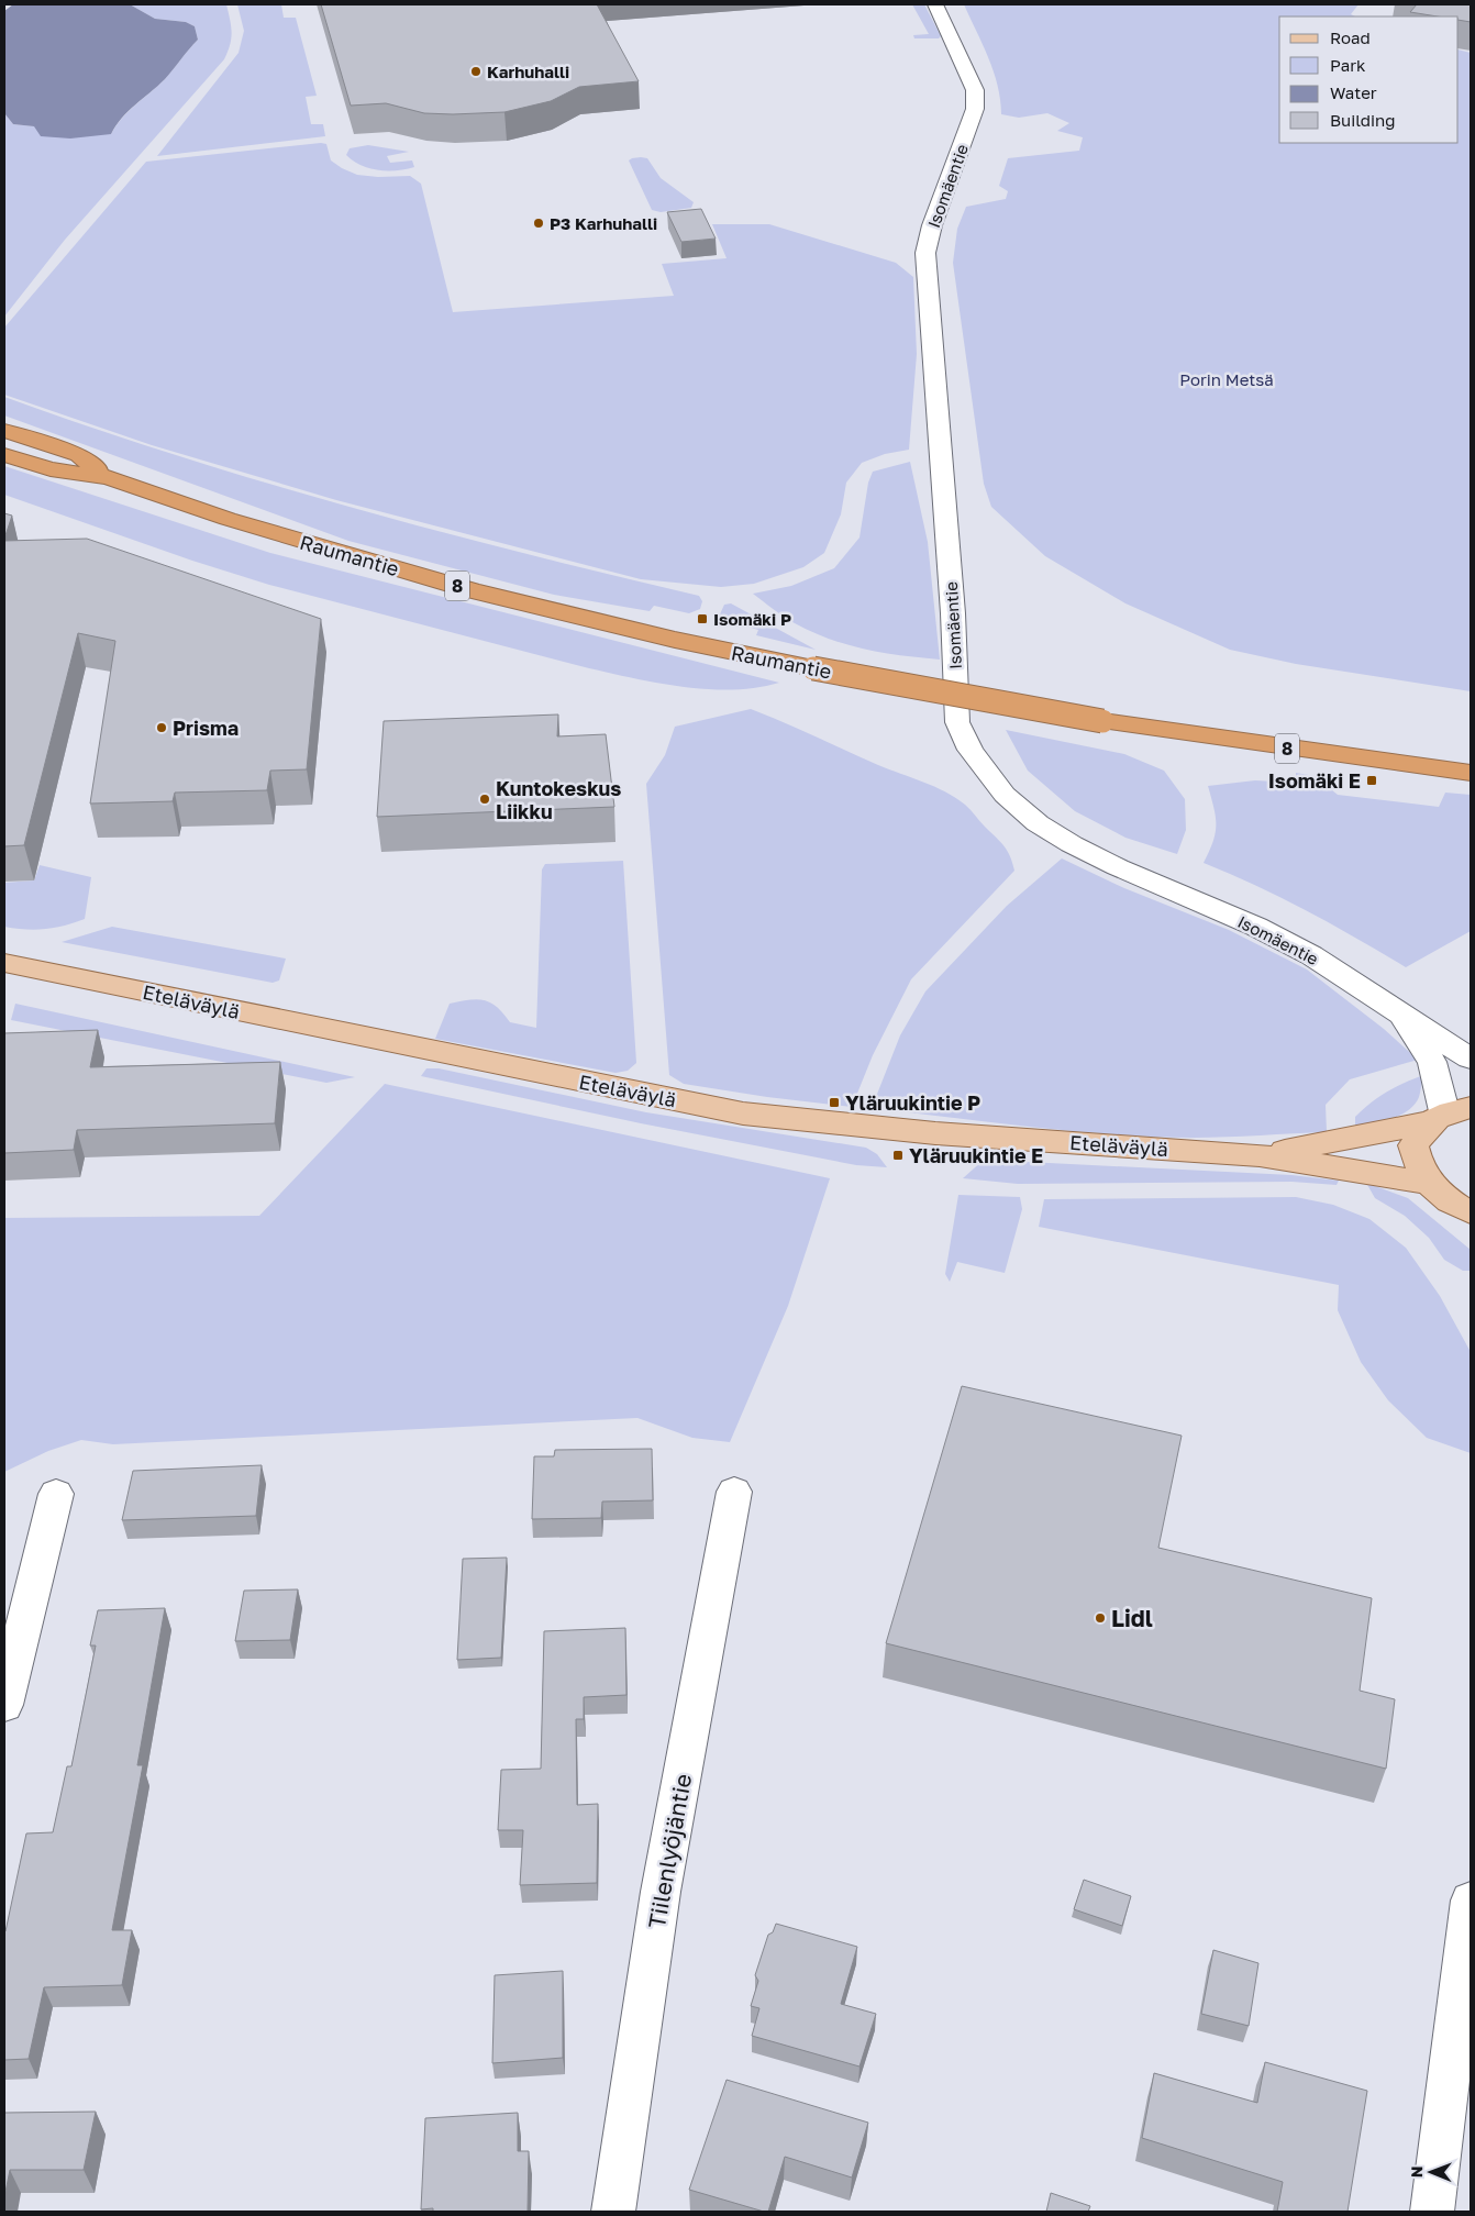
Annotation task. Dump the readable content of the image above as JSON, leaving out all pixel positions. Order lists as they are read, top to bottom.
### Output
{
  "streets": {
    "highway": ["Raumantie", "8"],
    "main road": ["Eteläväylä"],
    "street": ["Isomäentie", "Tiilenlyöjäntie"]
  },
  "crossings": [
    ["Isomäentie", "Eteläväylä"]
  ],
  "parks": ["Porin Metsä"],
  "places": {
    "other": [
      "Karhuhalli",
      "P3 Karhuhalli",
      "Prisma",
      "Kuntokeskus Liikku",
      "Lidl"
    ],
    "transit": [
      "Isomäki P",
      "Isomäki E",
      "Yläruukintie P",
      "Yläruukintie E"
    ]
  },
  "legend": [
    "Road",
    "Park",
    "Water",
    "Building"
  ],
  "north": "left"
}
